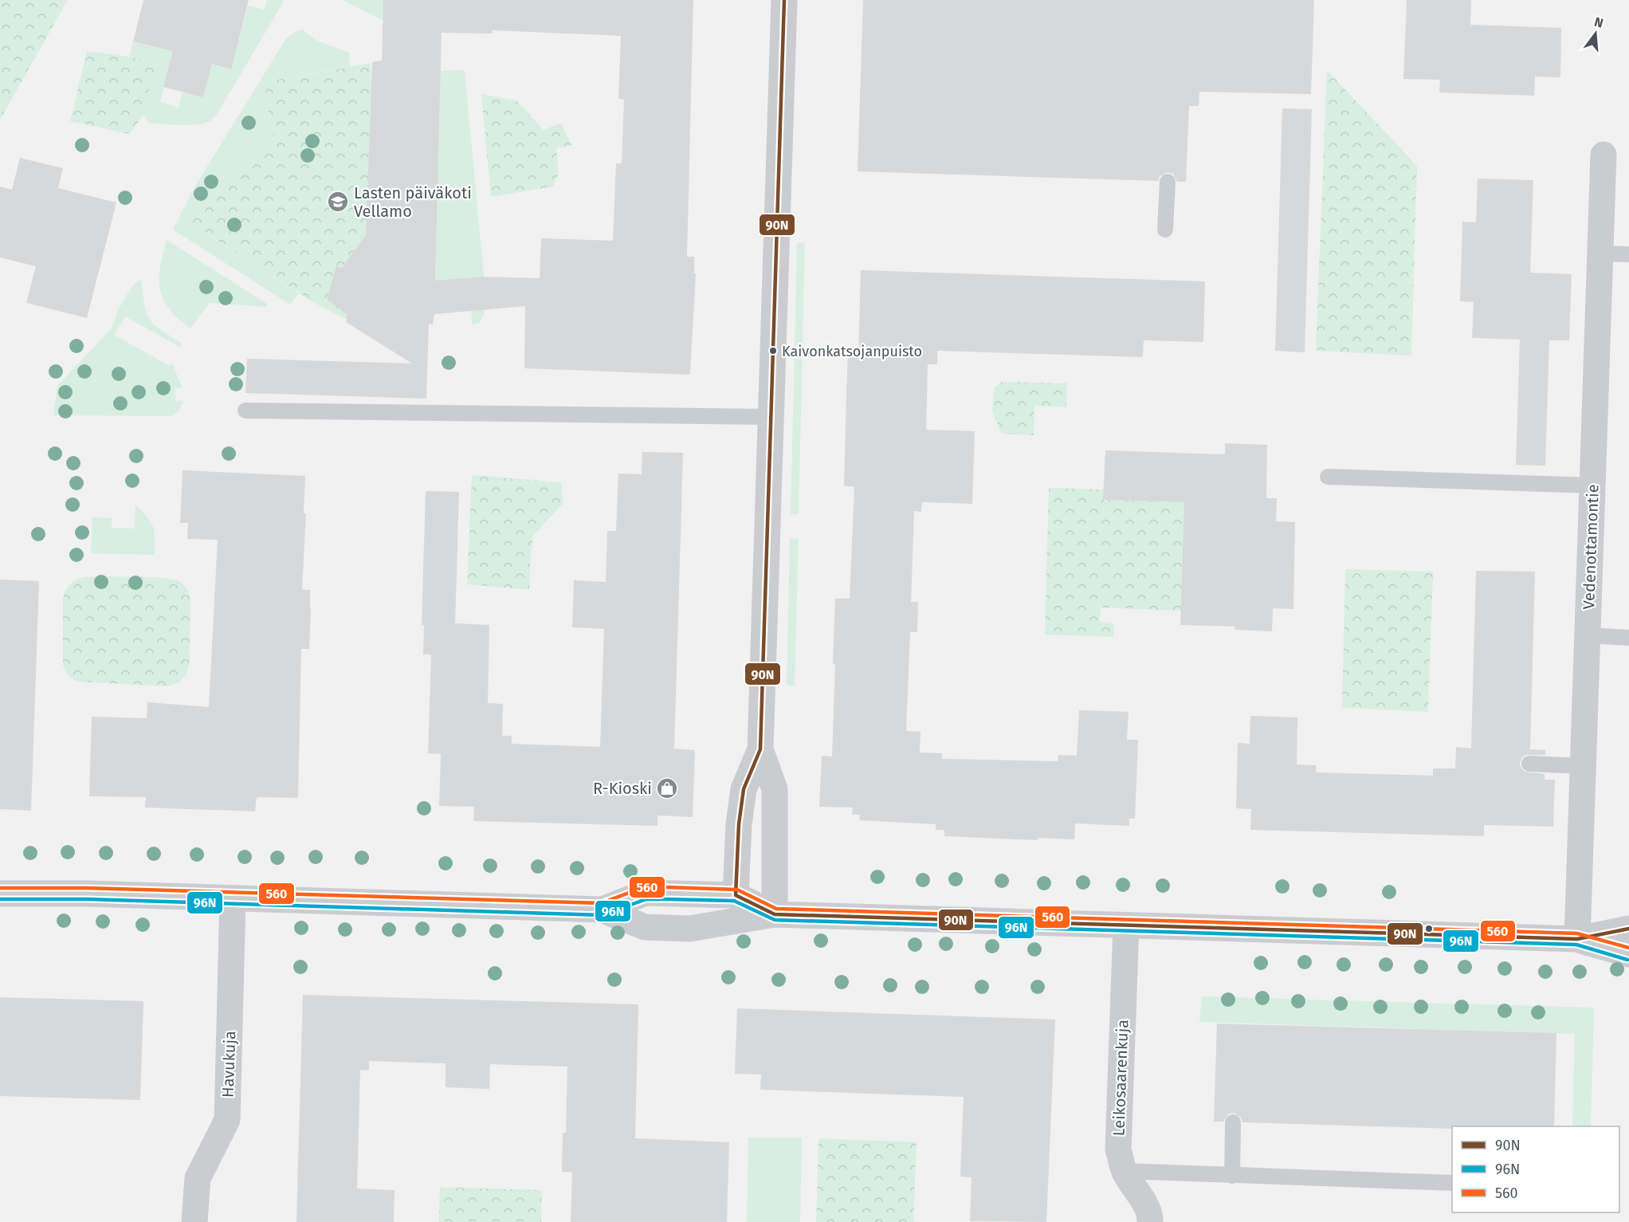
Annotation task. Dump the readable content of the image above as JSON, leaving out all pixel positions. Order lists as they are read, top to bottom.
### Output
{
  "streets": {
    "street": ["Vedenottamontie", "Havukuja", "Leikosaarenkuja"]
  },
  "places": {
    "school or university": ["Lasten päiväkoti Vellamo"],
    "other": ["Kaivonkatsojanpuisto"],
    "shop": ["R-Kioski"]
  },
  "lines": ["transit line 90N", "transit line 560", "transit line 96N"],
  "legend": ["90N", "96N", "560"],
  "north": "top"
}
